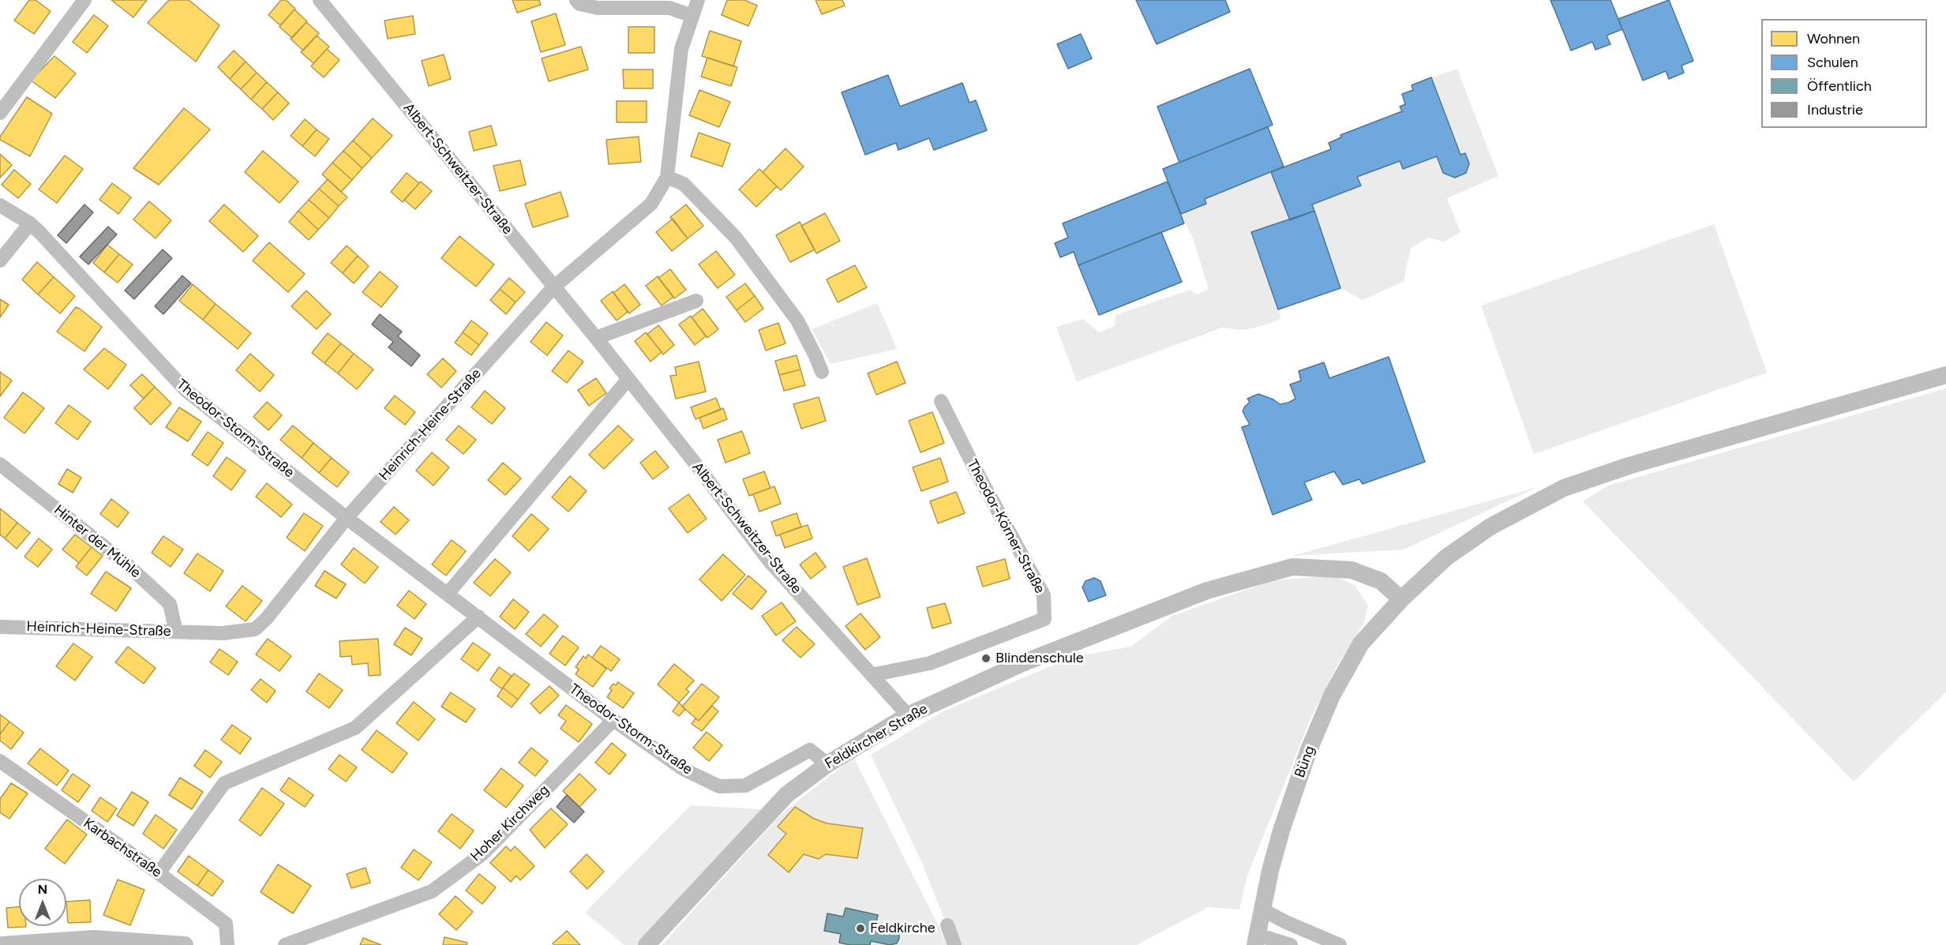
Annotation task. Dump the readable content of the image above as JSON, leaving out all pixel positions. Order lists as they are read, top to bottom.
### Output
{
  "streets": {
    "street": [
      "Albert-Schweitzer-Straße",
      "Heinrich-Heine-Straße",
      "Theodor-Storm-Straße",
      "Theodor-Körner-Straße",
      "Hinter der Mühle",
      "Feldkircher Straße",
      "Büng",
      "Hoher Kirchweg",
      "Karbachstraße"
    ]
  },
  "crossings": [
    ["Albert-Schweitzer-Straße", "Heinrich-Heine-Straße"],
    ["Albert-Schweitzer-Straße", "Theodor-Körner-Straße"],
    ["Albert-Schweitzer-Straße", "Feldkircher Straße"],
    ["Heinrich-Heine-Straße", "Theodor-Storm-Straße"],
    ["Heinrich-Heine-Straße", "Hinter der Mühle"],
    ["Theodor-Storm-Straße", "Feldkircher Straße"],
    ["Theodor-Storm-Straße", "Hoher Kirchweg"],
    ["Feldkircher Straße", "Büng"]
  ],
  "places": ["Blindenschule", "Feldkirche"],
  "legend": [
    "Wohnen",
    "Schulen",
    "Öffentlich",
    "Industrie"
  ],
  "north": "top"
}
